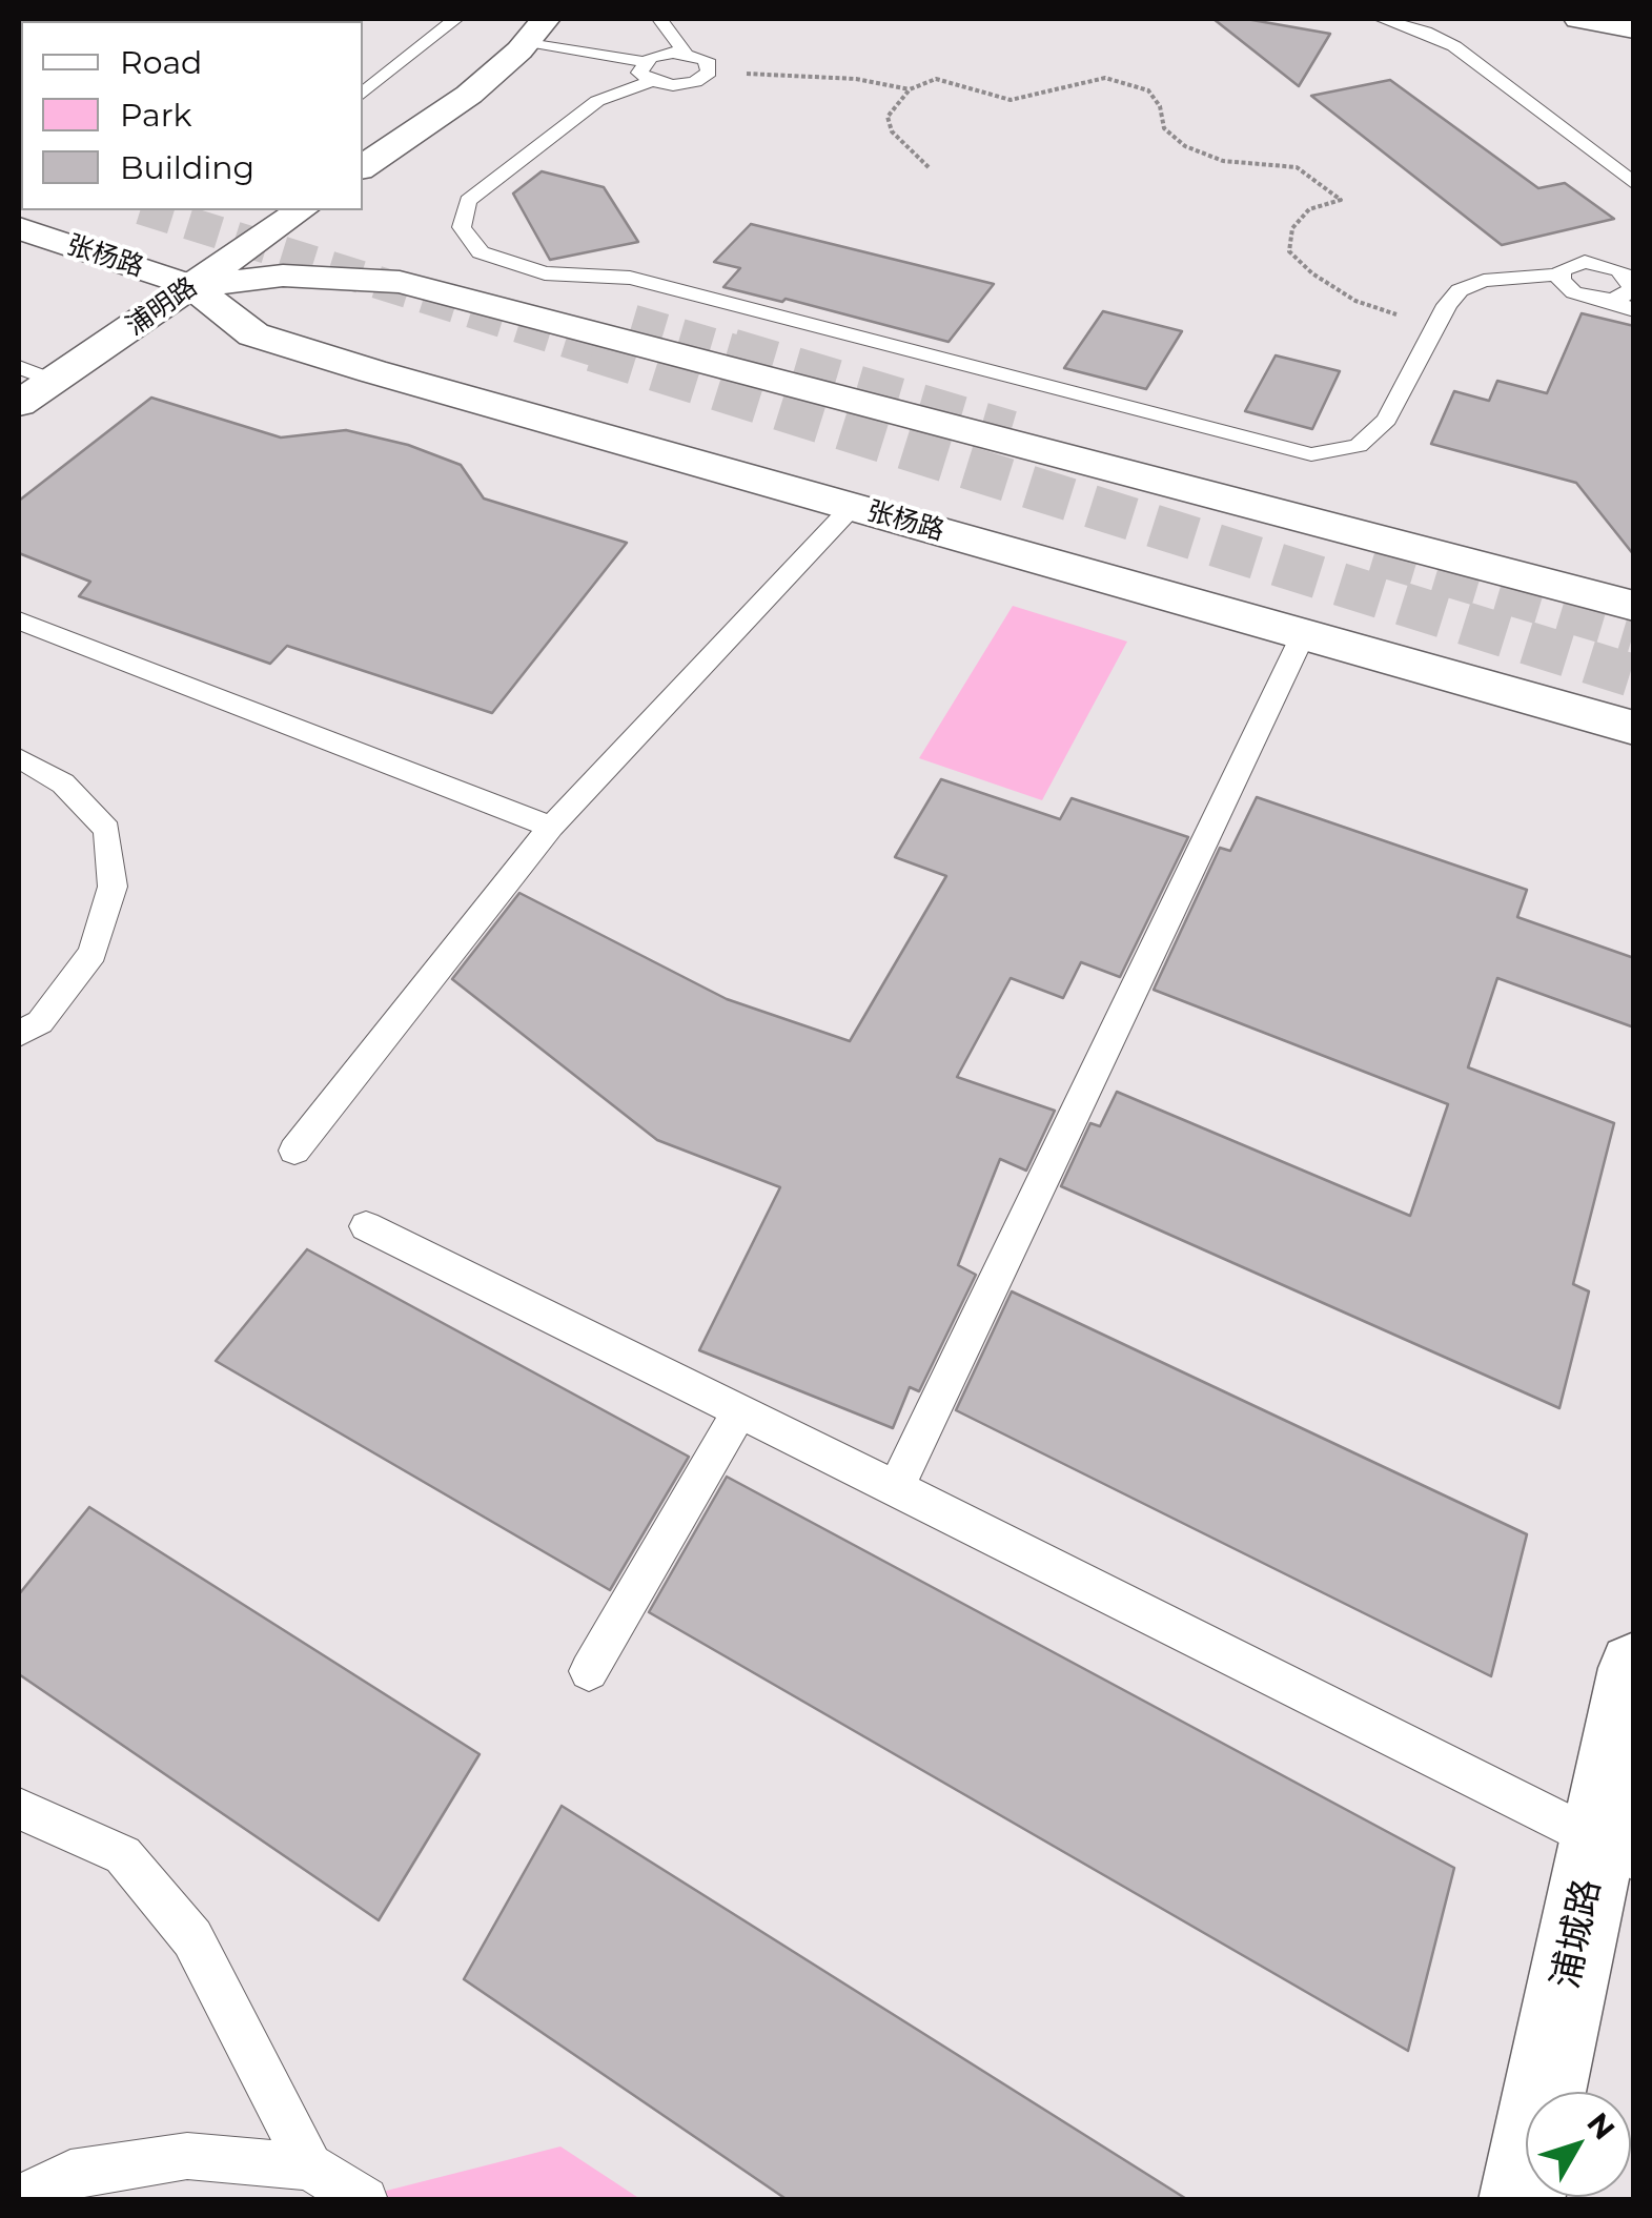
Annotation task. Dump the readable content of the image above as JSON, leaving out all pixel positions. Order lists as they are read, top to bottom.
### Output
{
  "streets": {
    "main road": ["张杨路", "浦明路", "浦城路"]
  },
  "crossings": [
    ["张杨路", "浦明路"]
  ],
  "legend": ["Road", "Park", "Building"],
  "north": "top right"
}
